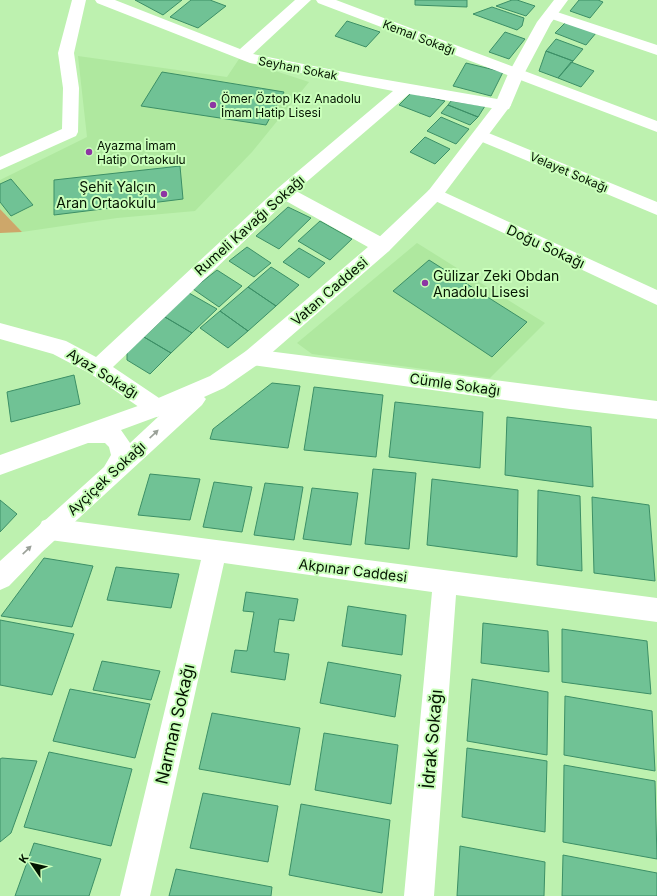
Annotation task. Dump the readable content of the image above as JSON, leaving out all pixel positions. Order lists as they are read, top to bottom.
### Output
{
  "streets": {
    "street": [
      "Kemal Sokağı",
      "Seyhan Sokak",
      "Velayet Sokağı",
      "Rumeli Kavağı Sokağı",
      "Doğu Sokağı",
      "Vatan Caddesi",
      "Ayaz Sokağı",
      "Cümle Sokağı",
      "Ayçiçek Sokağı",
      "Akpınar Caddesi",
      "Narman Sokağı",
      "İdrak Sokağı"
    ]
  },
  "crossings": [
    ["Kemal Sokağı", "Vatan Caddesi"],
    ["Seyhan Sokak", "Rumeli Kavağı Sokağı"],
    ["Seyhan Sokak", "Vatan Caddesi"],
    ["Velayet Sokağı", "Vatan Caddesi"],
    ["Rumeli Kavağı Sokağı", "Ayaz Sokağı"],
    ["Doğu Sokağı", "Vatan Caddesi"],
    ["Vatan Caddesi", "Ayaz Sokağı"],
    ["Vatan Caddesi", "Cümle Sokağı"],
    ["Vatan Caddesi", "Ayçiçek Sokağı"],
    ["Ayçiçek Sokağı", "Akpınar Caddesi"],
    ["Akpınar Caddesi", "Narman Sokağı"],
    ["Akpınar Caddesi", "İdrak Sokağı"]
  ],
  "one_way": ["Ayçiçek Sokağı"],
  "places": [
    "Ömer Öztop Kız Anadolu İmam Hatip Lisesi",
    "Ayazma İmam Hatip Ortaokulu",
    "Şehit Yalçın Aran Ortaokulu",
    "Gülizar Zeki Obdan Anadolu Lisesi"
  ],
  "north": "top left"
}
